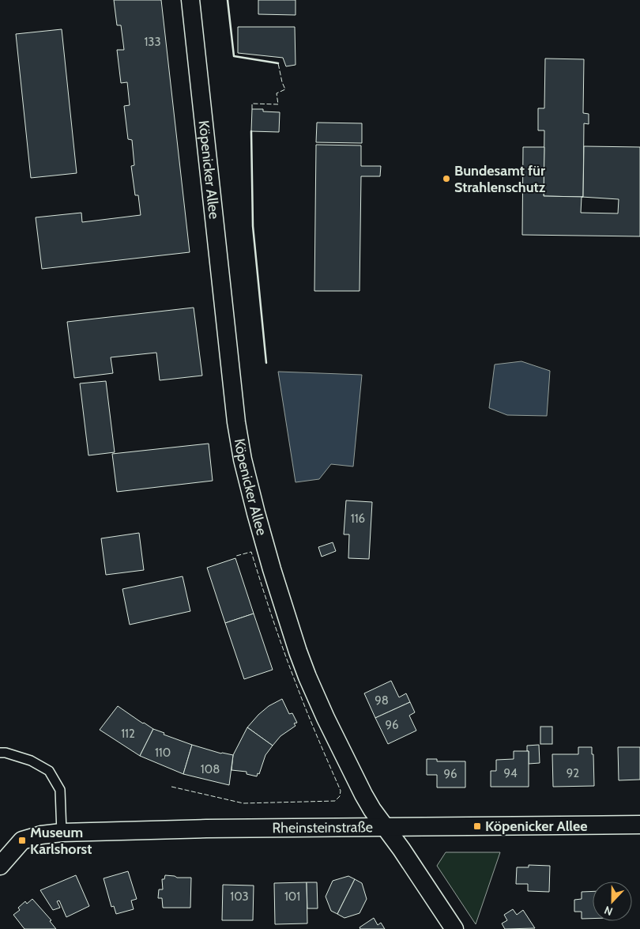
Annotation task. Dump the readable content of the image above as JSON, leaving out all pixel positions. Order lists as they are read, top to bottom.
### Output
{
  "streets": {
    "street": ["Köpenicker Allee", "Rheinsteinstraße"]
  },
  "crossings": [
    ["Köpenicker Allee", "Rheinsteinstraße"]
  ],
  "places": {
    "other": ["Bundesamt für Strahlenschutz"],
    "transit": ["Köpenicker Allee", "Museum Karlshorst"]
  },
  "house_numbers": [
    "133",
    "116",
    "98",
    "96",
    "112",
    "110",
    "108",
    "94",
    "92",
    "96",
    "103",
    "101"
  ],
  "north": "bottom"
}
